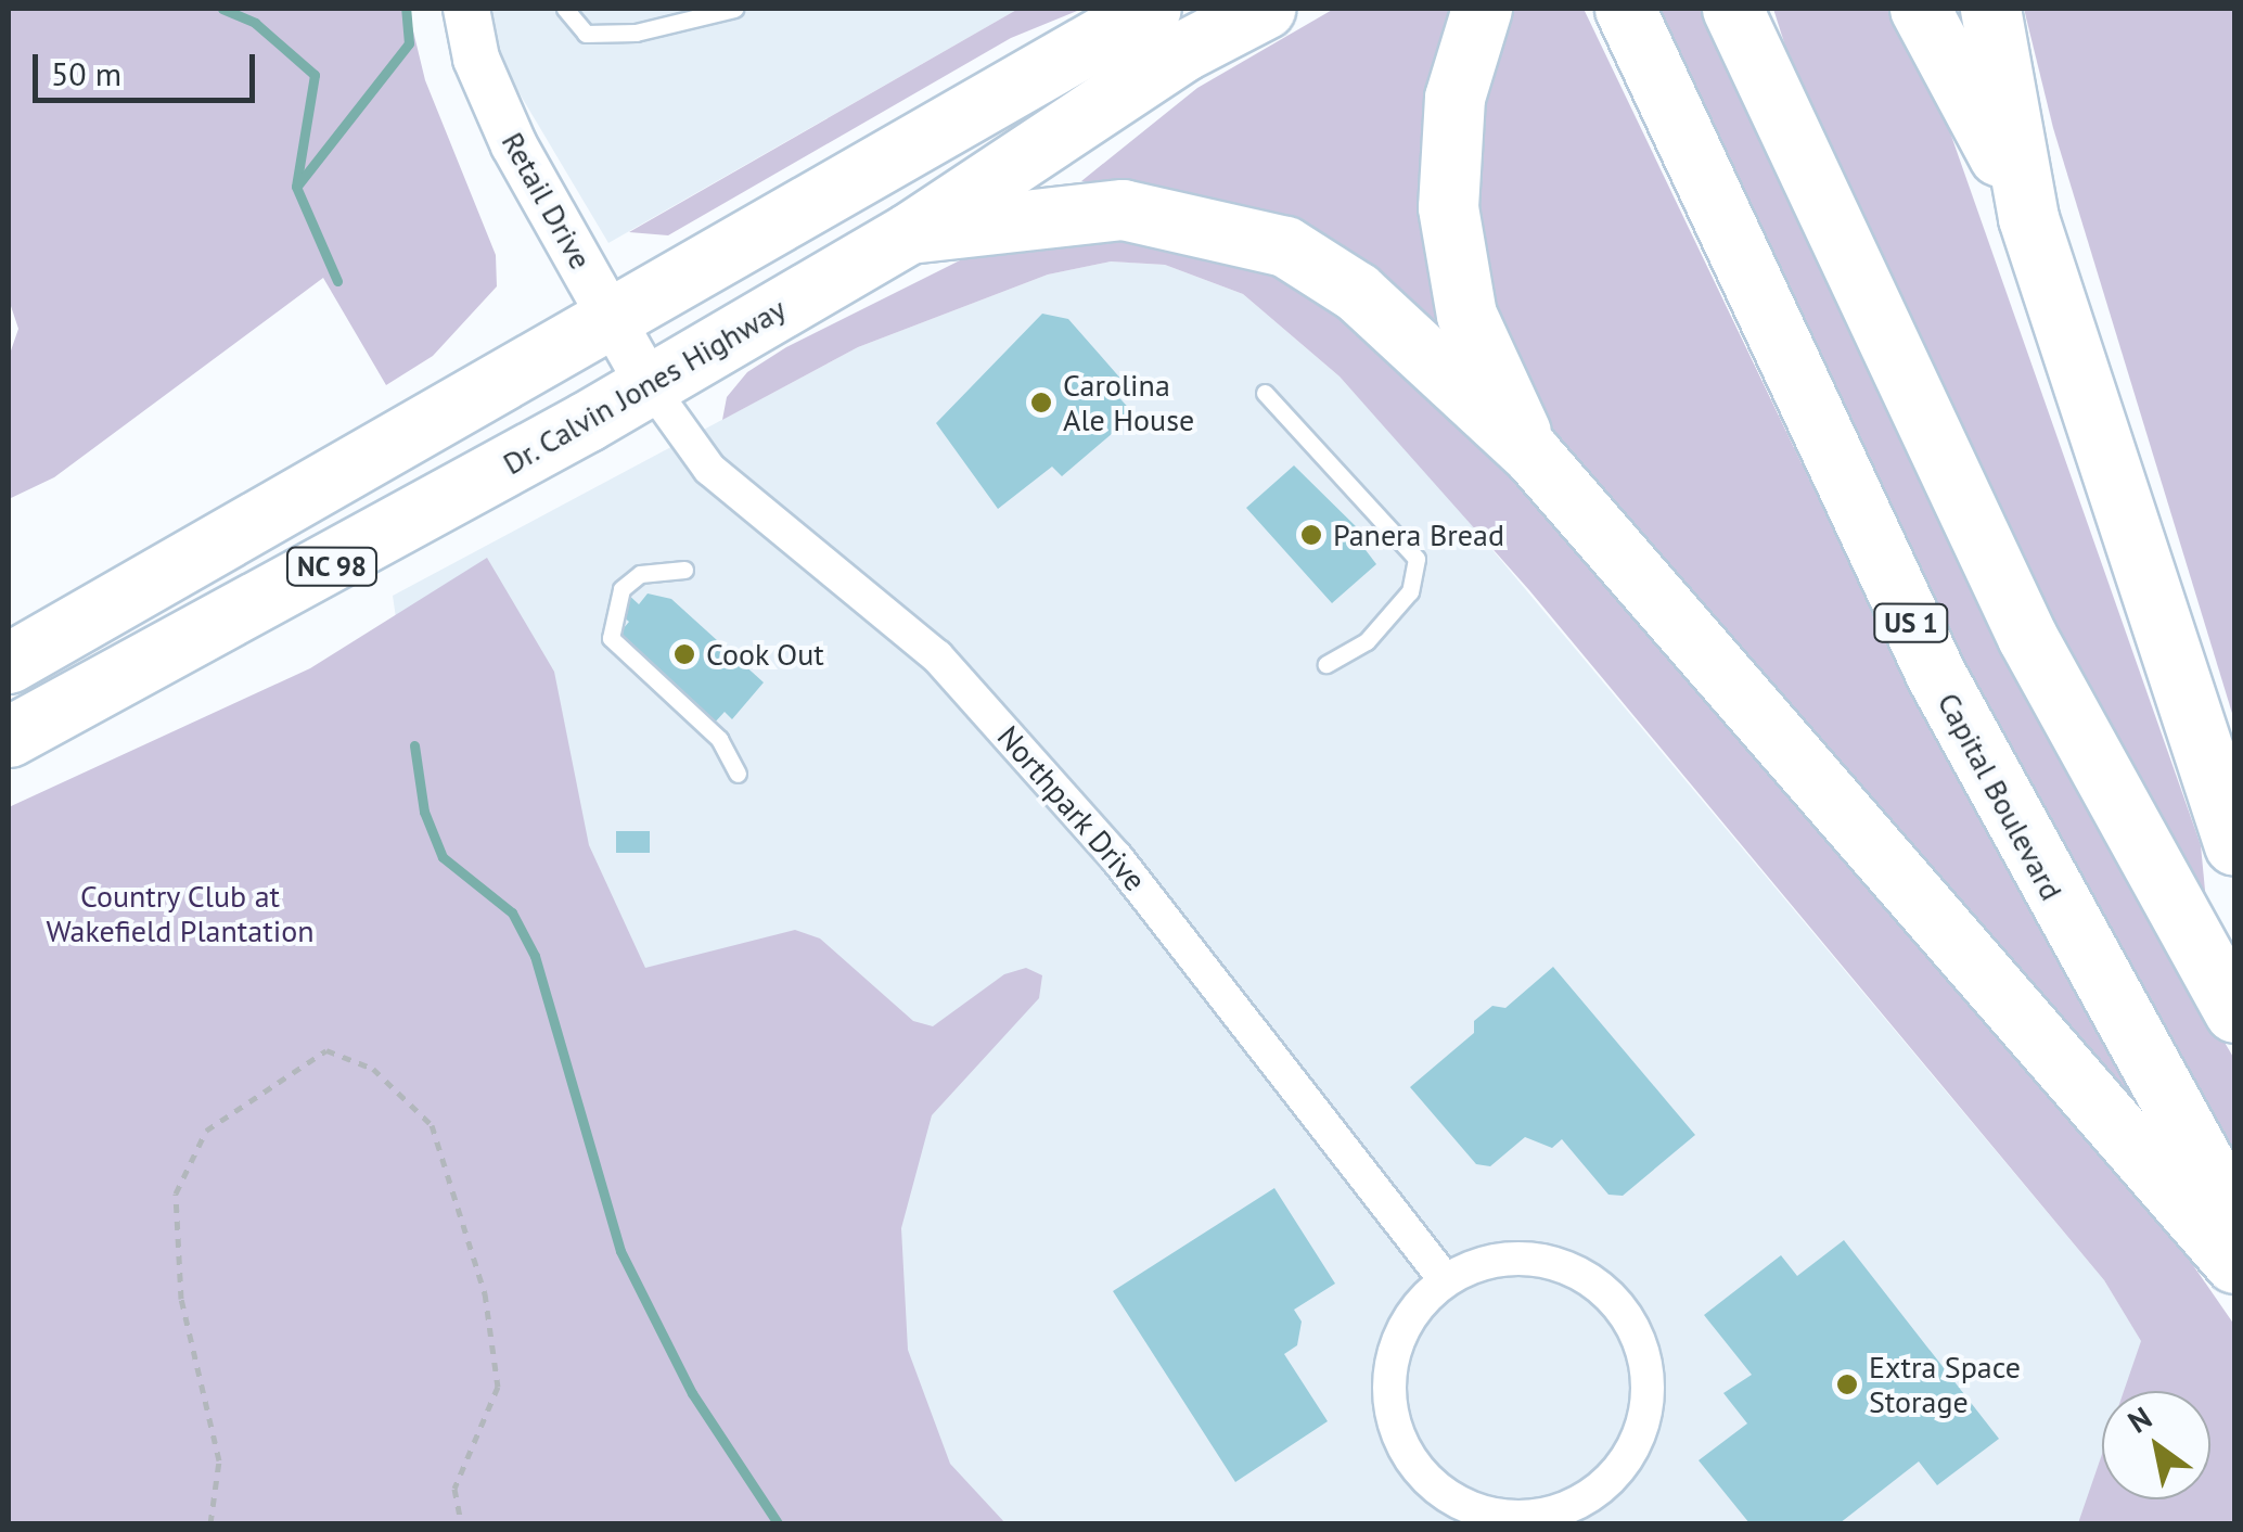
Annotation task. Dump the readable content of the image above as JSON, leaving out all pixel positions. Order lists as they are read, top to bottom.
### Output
{
  "streets": {
    "highway": [
      "Dr. Calvin Jones Highway",
      "NC 98",
      "US 1",
      "Capital Boulevard"
    ],
    "street": ["Retail Drive", "Northpark Drive"]
  },
  "crossings": [
    ["Retail Drive", "Dr. Calvin Jones Highway"],
    ["Retail Drive", "NC 98"],
    ["Retail Drive", "Northpark Drive"],
    ["Dr. Calvin Jones Highway", "Northpark Drive"]
  ],
  "parks": ["Country Club at Wakefield Plantation"],
  "places": [
    "Carolina Ale House",
    "Panera Bread",
    "Cook Out",
    "Extra Space Storage"
  ],
  "scale_bar": "50 m",
  "north": "top left"
}
